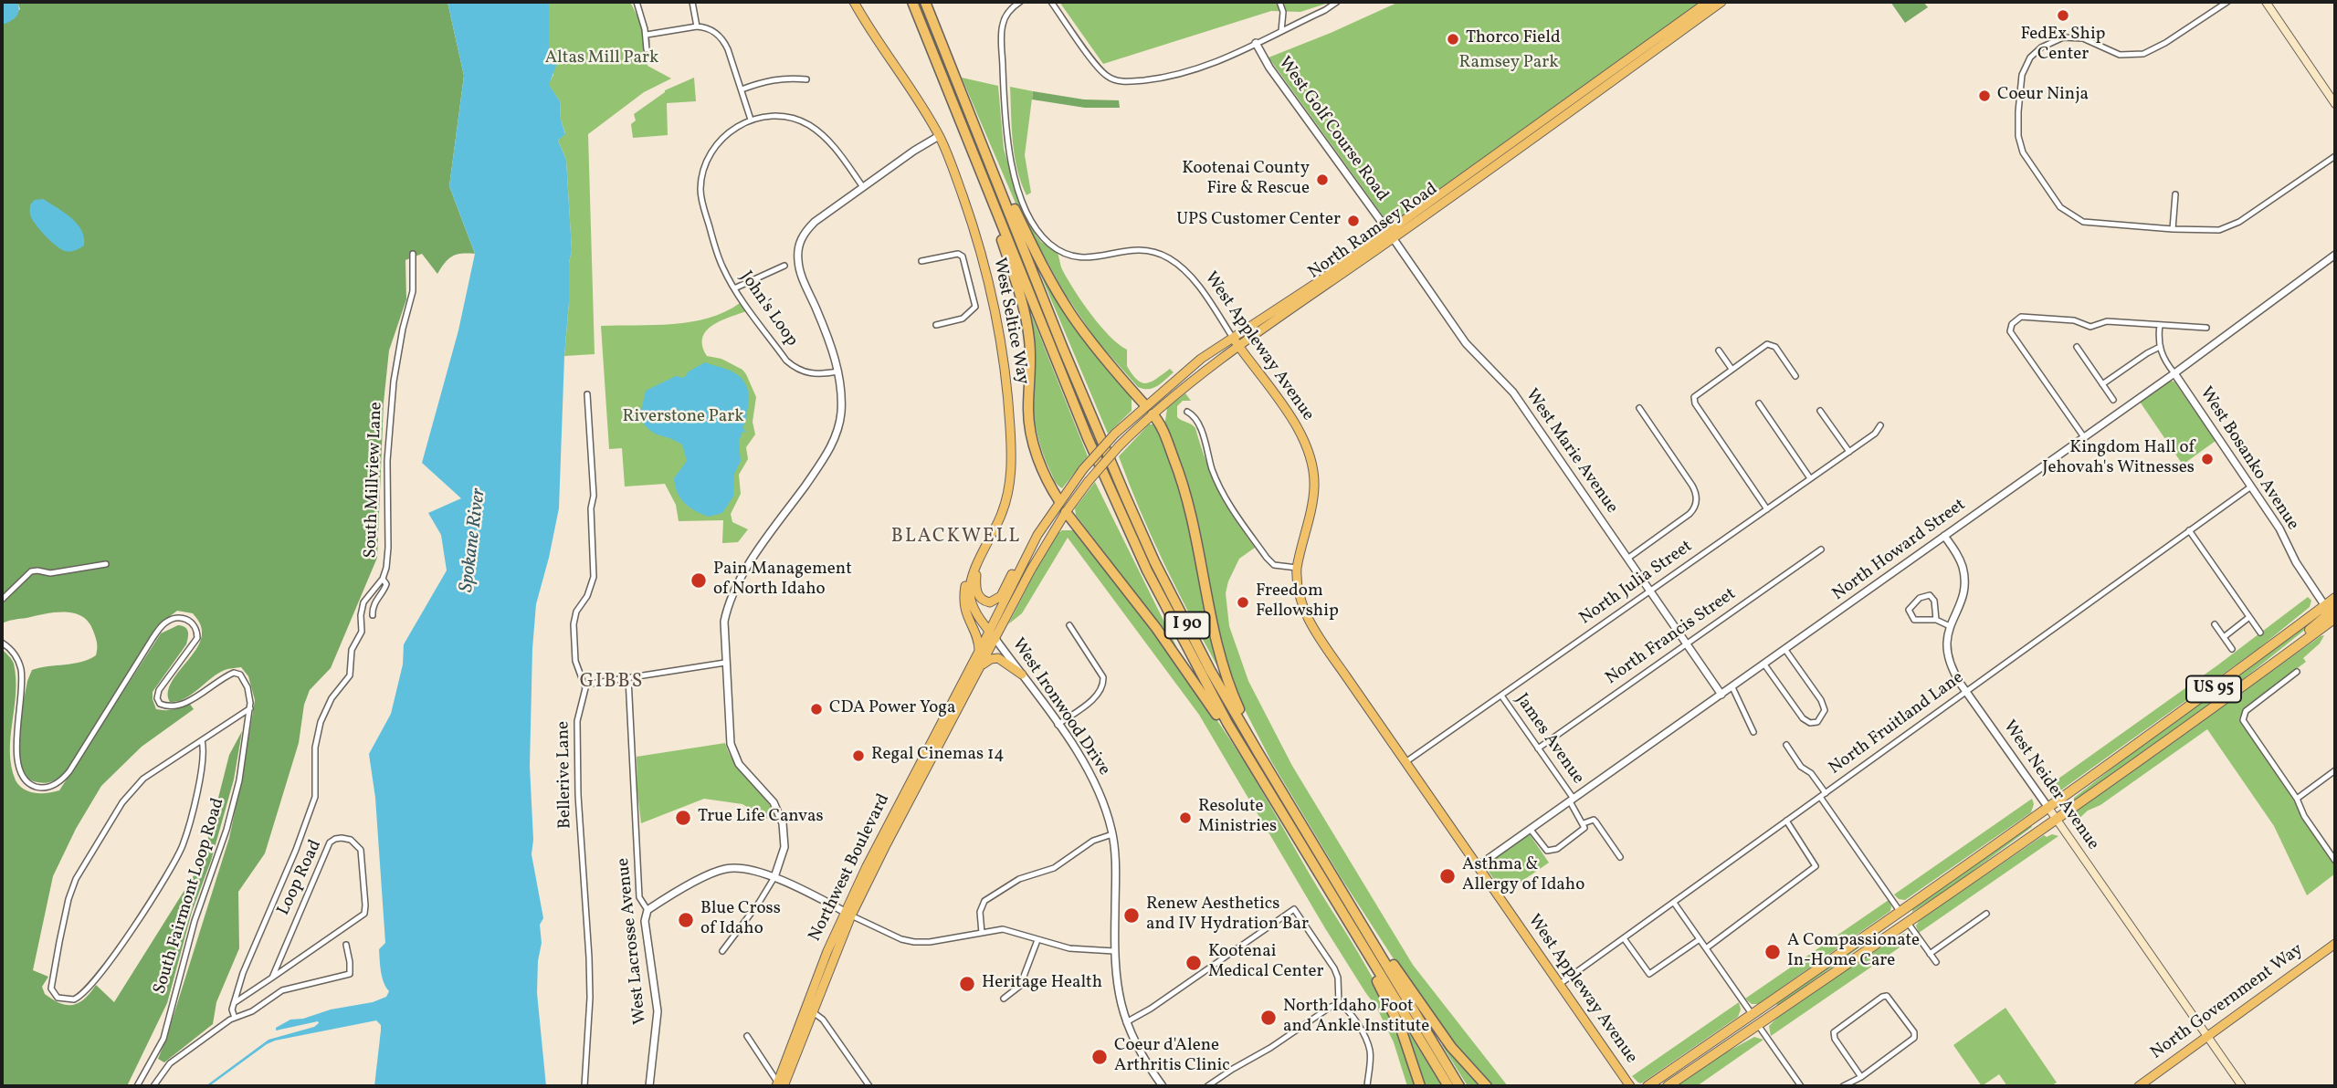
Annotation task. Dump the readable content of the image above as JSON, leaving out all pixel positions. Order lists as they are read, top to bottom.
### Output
{
  "streets": {
    "highway": ["I 90", "US 95"],
    "main road": [
      "North Ramsey Road",
      "West Seltice Way",
      "West Appleway Avenue",
      "West Neider Avenue",
      "Northwest Boulevard",
      "North Government Way"
    ],
    "street": [
      "West Golf Course Road",
      "John's Loop",
      "West Marie Avenue",
      "West Bosanko Avenue",
      "South Millview Lane",
      "North Howard Street",
      "North Julia Street",
      "North Francis Street",
      "West Ironwood Drive",
      "North Fruitland Lane",
      "James Avenue",
      "Bellerive Lane",
      "Loop Road",
      "South Fairmont Loop Road",
      "West Lacrosse Avenue"
    ]
  },
  "crossings": [
    ["West Golf Course Road", "North Ramsey Road"],
    ["West Golf Course Road", "West Marie Avenue"],
    ["North Ramsey Road", "West Appleway Avenue"],
    ["North Ramsey Road", "West Marie Avenue"],
    ["North Ramsey Road", "I 90"],
    ["North Ramsey Road", "Northwest Boulevard"],
    ["West Seltice Way", "West Ironwood Drive"],
    ["West Seltice Way", "Northwest Boulevard"],
    ["West Appleway Avenue", "North Howard Street"],
    ["West Appleway Avenue", "North Julia Street"],
    ["West Appleway Avenue", "North Fruitland Lane"],
    ["West Marie Avenue", "North Howard Street"],
    ["West Marie Avenue", "North Julia Street"],
    ["West Marie Avenue", "North Francis Street"],
    ["West Bosanko Avenue", "North Howard Street"],
    ["West Bosanko Avenue", "US 95"],
    ["West Bosanko Avenue", "North Fruitland Lane"],
    ["South Millview Lane", "Loop Road"],
    ["North Howard Street", "James Avenue"],
    ["North Howard Street", "West Neider Avenue"],
    ["North Julia Street", "James Avenue"],
    ["I 90", "Northwest Boulevard"],
    ["North Francis Street", "James Avenue"],
    ["US 95", "West Neider Avenue"],
    ["West Ironwood Drive", "Northwest Boulevard"],
    ["North Fruitland Lane", "West Neider Avenue"],
    ["West Neider Avenue", "North Government Way"]
  ],
  "districts": ["BLACKWELL", "GIBBS"],
  "water": ["Spokane River"],
  "parks": ["Altas Mill Park", "Ramsey Park", "Riverstone Park"],
  "places": [
    "FedEx Ship Center",
    "Thorco Field",
    "Coeur Ninja",
    "Kootenai County Fire & Rescue",
    "UPS Customer Center",
    "Kingdom Hall of Jehovah's Witnesses",
    "Pain Management of North Idaho",
    "Freedom Fellowship",
    "CDA Power Yoga",
    "Regal Cinemas 14",
    "True Life Canvas",
    "Resolute Ministries",
    "Asthma & Allergy of Idaho",
    "Renew Aesthetics and IV Hydration Bar",
    "Blue Cross of Idaho",
    "A Compassionate In-Home Care",
    "Kootenai Medical Center",
    "Heritage Health",
    "North Idaho Foot and Ankle Institute",
    "Coeur d'Alene Arthritis Clinic"
  ]
}
